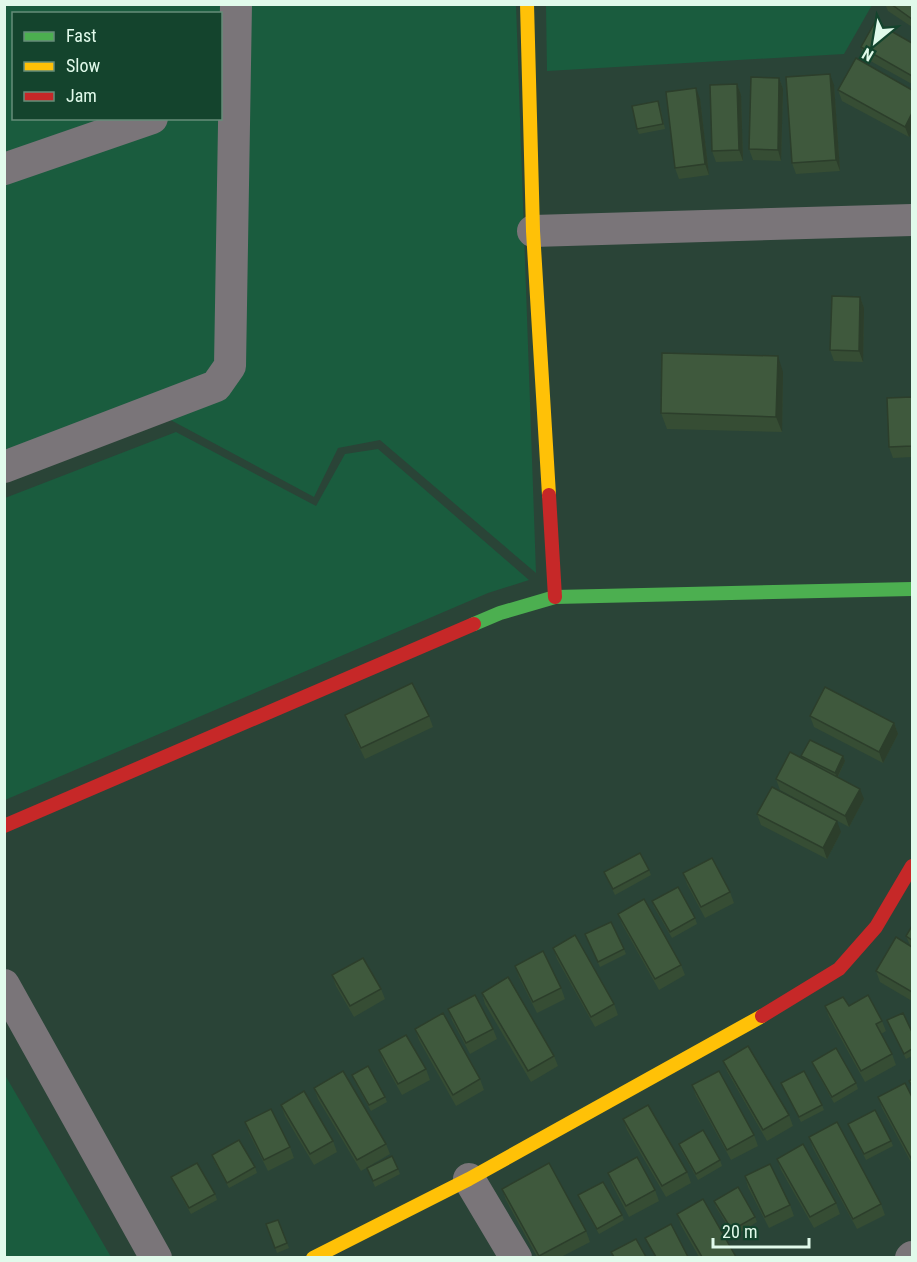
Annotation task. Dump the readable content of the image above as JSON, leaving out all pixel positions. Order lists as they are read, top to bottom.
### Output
{
  "legend": ["Fast", "Slow", "Jam"],
  "scale_bar": "20 m",
  "north": "bottom left"
}
